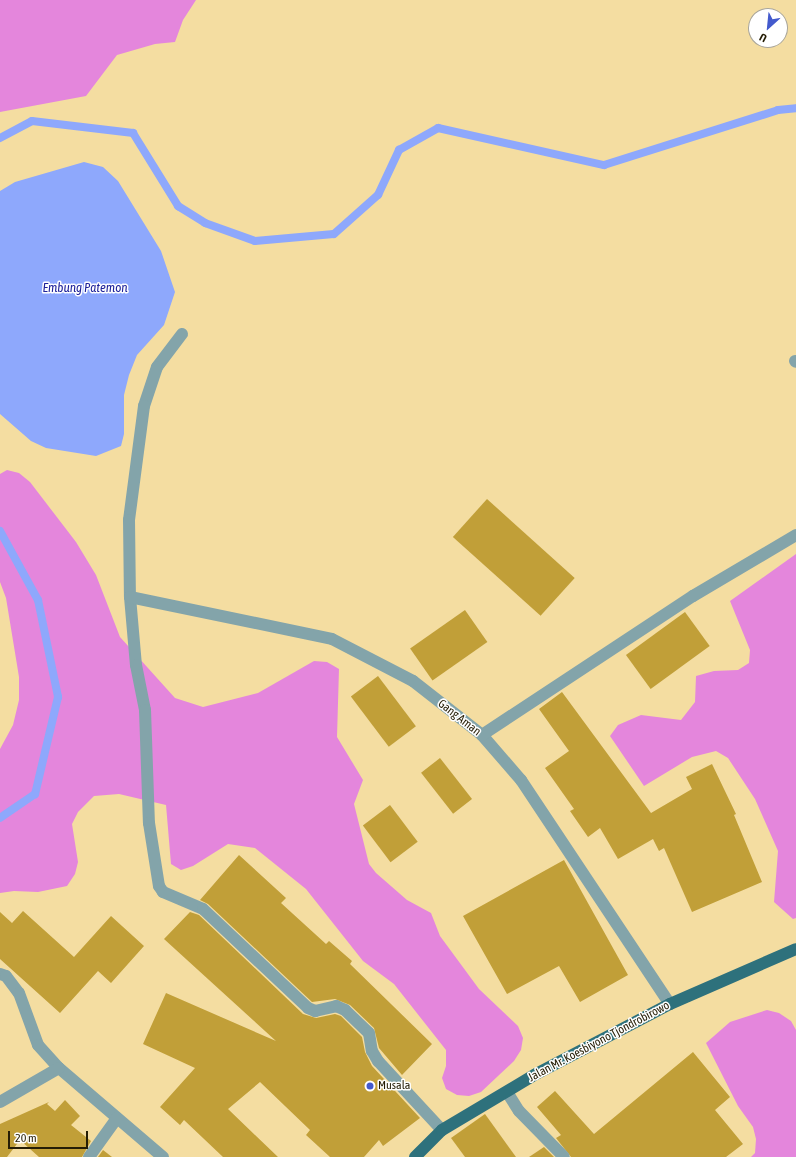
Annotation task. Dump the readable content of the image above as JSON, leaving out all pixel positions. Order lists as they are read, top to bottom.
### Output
{
  "streets": {
    "main road": ["Jalan Mr. Koesbiyono Tjondrobirowo"],
    "street": ["Gang Aman"]
  },
  "crossings": [
    ["Gang Aman", "Jalan Mr. Koesbiyono Tjondrobirowo"]
  ],
  "water": ["Embung Patemon"],
  "places": ["Musala"],
  "scale_bar": "20 m",
  "north": "bottom left"
}
